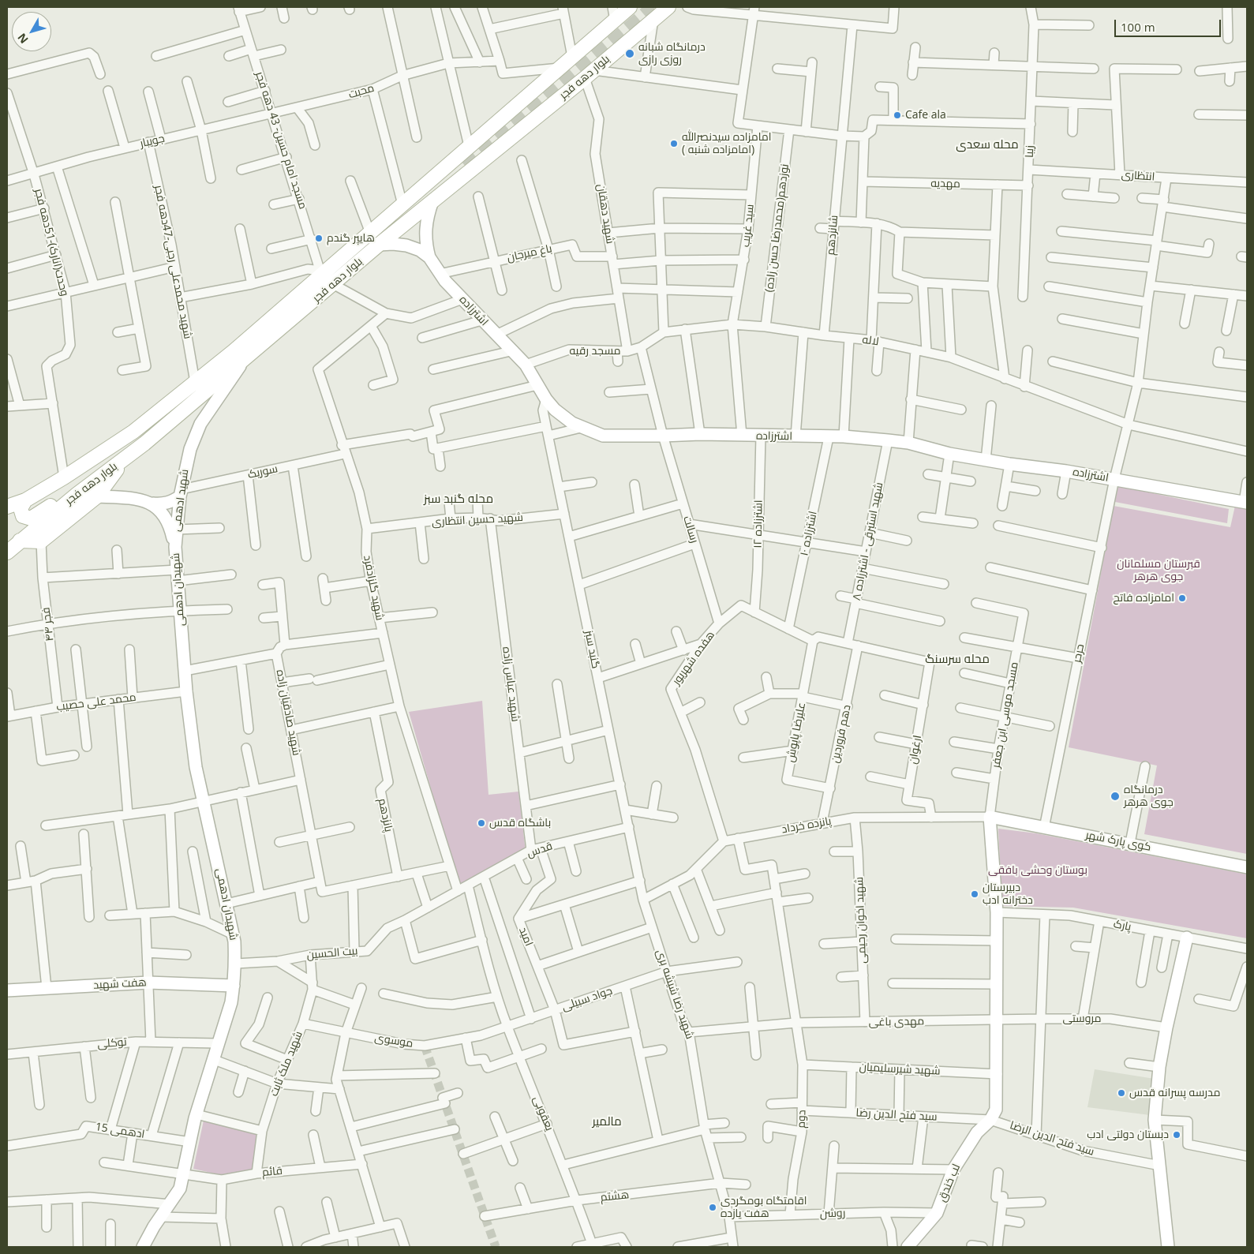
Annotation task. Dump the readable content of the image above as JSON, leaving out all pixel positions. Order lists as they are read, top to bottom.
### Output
{
  "streets": {
    "main road": ["بلوار دهه فجر"],
    "street": [
      "محبت",
      "مسجد امام حسین- 43 دهه فجر",
      "جویبار",
      "زیبا",
      "انتظاری",
      "مهدیه",
      "شهید دهقان",
      "سید غریب",
      "نوزدهم(محمدرضا حسن زاده)",
      "شانزدهم",
      "وحدت(انارک)-51دهه فجر",
      "باغ میرجان",
      "شهید محمدعلی رجبی-47دهه فجر",
      "اشترزاده",
      "لاله",
      "مسجد رقیه",
      "سوریک",
      "شهید ادهمی",
      "شهید حسین انتظاری",
      "اشترزاده ۱۲",
      "رسالت",
      "اشترزاده ۱۰",
      "شهید استبرقی - اشترزاده ۸",
      "شهید گلزادفرد",
      "شهیدان ادهمی",
      "فجر ۴۴",
      "گنبد سبز",
      "حرحر",
      "هفده شهریور",
      "شهید عباس زاده",
      "محمد علی حصیب",
      "شهید صادقیان زاده",
      "مسجد موسی ابن جعفر",
      "علیرضا پاپوش",
      "دهم فروردین",
      "ارغوان",
      "پانزدهم",
      "پانزده خرداد",
      "کوی پارک شهر",
      "قدس",
      "شهید اخوان رحیمی",
      "پارک",
      "امید",
      "بیت الحسین",
      "هفت شهید",
      "شهید رضا شیشه بری",
      "جواد سبیلی",
      "مروستی",
      "مهدی باغی",
      "موسوی",
      "توکلی",
      "شهید ملک ثابت",
      "شهید شیرسلیمیان",
      "یعقوبی",
      "سید فتح الدین رضا",
      "دوم",
      "ادهمی 15",
      "سید فتح الدین الرضا",
      "قائم",
      "لب خندق",
      "هشتم",
      "روشن"
    ]
  },
  "crossings": [
    ["بلوار دهه فجر", "مسجد امام حسین- 43 دهه فجر"],
    ["بلوار دهه فجر", "شهید دهقان"],
    ["بلوار دهه فجر", "وحدت(انارک)-51دهه فجر"],
    ["بلوار دهه فجر", "شهید محمدعلی رجبی-47دهه فجر"],
    ["بلوار دهه فجر", "اشترزاده"],
    ["بلوار دهه فجر", "شهید ادهمی"],
    ["محبت", "مسجد امام حسین- 43 دهه فجر"],
    ["محبت", "جویبار"],
    ["مسجد امام حسین- 43 دهه فجر", "جویبار"],
    ["جویبار", "وحدت(انارک)-51دهه فجر"],
    ["جویبار", "شهید محمدعلی رجبی-47دهه فجر"],
    ["زیبا", "انتظاری"],
    ["زیبا", "مهدیه"],
    ["انتظاری", "حرحر"],
    ["شهید دهقان", "باغ میرجان"],
    ["شهید دهقان", "مسجد رقیه"],
    ["سید غریب", "اشترزاده"],
    ["سید غریب", "لاله"],
    ["سید غریب", "مسجد رقیه"],
    ["نوزدهم(محمدرضا حسن زاده)", "لاله"],
    ["شانزدهم", "لاله"],
    ["باغ میرجان", "اشترزاده"],
    ["اشترزاده", "مسجد رقیه"],
    ["اشترزاده", "اشترزاده ۱۲"],
    ["اشترزاده", "رسالت"],
    ["اشترزاده", "اشترزاده ۱۰"],
    ["اشترزاده", "شهید استبرقی - اشترزاده ۸"],
    ["اشترزاده", "گنبد سبز"],
    ["اشترزاده", "حرحر"],
    ["لاله", "مسجد رقیه"],
    ["لاله", "حرحر"],
    ["مسجد رقیه", "رسالت"],
    ["سوریک", "شهید ادهمی"],
    ["سوریک", "شهید گلزادفرد"],
    ["شهید ادهمی", "شهیدان ادهمی"],
    ["شهید حسین انتظاری", "شهید گلزادفرد"],
    ["شهید حسین انتظاری", "گنبد سبز"],
    ["شهید حسین انتظاری", "شهید عباس زاده"],
    ["اشترزاده ۱۲", "هفده شهریور"],
    ["رسالت", "هفده شهریور"],
    ["اشترزاده ۱۰", "هفده شهریور"],
    ["شهید گلزادفرد", "قدس"],
    ["شهید گلزادفرد", "بیت الحسین"],
    ["شهیدان ادهمی", "محمد علی حصیب"],
    ["شهیدان ادهمی", "بیت الحسین"],
    ["شهیدان ادهمی", "هفت شهید"],
    ["شهیدان ادهمی", "توکلی"],
    ["شهیدان ادهمی", "ادهمی 15"],
    ["شهیدان ادهمی", "قائم"],
    ["فجر ۴۴", "محمد علی حصیب"],
    ["گنبد سبز", "قدس"],
    ["گنبد سبز", "شهید رضا شیشه بری"],
    ["حرحر", "کوی پارک شهر"],
    ["هفده شهریور", "علیرضا پاپوش"],
    ["هفده شهریور", "پانزده خرداد"],
    ["شهید عباس زاده", "قدس"],
    ["مسجد موسی ابن جعفر", "پانزده خرداد"],
    ["مسجد موسی ابن جعفر", "کوی پارک شهر"],
    ["علیرضا پاپوش", "دهم فروردین"],
    ["دهم فروردین", "ارغوان"],
    ["دهم فروردین", "پانزده خرداد"],
    ["ارغوان", "پانزده خرداد"],
    ["پانزده خرداد", "کوی پارک شهر"],
    ["پانزده خرداد", "شهید اخوان رحیمی"],
    ["پانزده خرداد", "دوم"],
    ["قدس", "امید"],
    ["قدس", "بیت الحسین"],
    ["قدس", "یعقوبی"],
    ["شهید اخوان رحیمی", "مهدی باغی"],
    ["امید", "جواد سبیلی"],
    ["بیت الحسین", "شهید ملک ثابت"],
    ["شهید رضا شیشه بری", "جواد سبیلی"],
    ["شهید رضا شیشه بری", "مهدی باغی"],
    ["شهید رضا شیشه بری", "هشتم"],
    ["شهید رضا شیشه بری", "روشن"],
    ["جواد سبیلی", "موسوی"],
    ["جواد سبیلی", "یعقوبی"],
    ["مروستی", "مهدی باغی"],
    ["مهدی باغی", "دوم"],
    ["موسوی", "شهید ملک ثابت"],
    ["موسوی", "یعقوبی"],
    ["شهید ملک ثابت", "قائم"],
    ["شهید شیرسلیمیان", "دوم"],
    ["یعقوبی", "هشتم"],
    ["سید فتح الدین رضا", "دوم"],
    ["سید فتح الدین رضا", "سید فتح الدین الرضا"],
    ["سید فتح الدین رضا", "لب خندق"],
    ["دوم", "روشن"],
    ["سید فتح الدین الرضا", "لب خندق"],
    ["لب خندق", "روشن"]
  ],
  "districts": [
    "محله سعدی",
    "محله گنبد سبز",
    "محله سرسنگ",
    "مالمیر"
  ],
  "parks": ["قبرستان مسلمانان جوی هرهر", "بوستان وحشی بافقی"],
  "places": [
    "درمانگاه شبانه روزی رازی",
    "Cafe ala",
    "امامزاده سیدنصرالله ( امامزاده شنبه)",
    "هایپر گندم",
    "امامزاده فاتح",
    "درمانگاه جوی هرهر",
    "باشگاه قدس",
    "دبیرستان دخترانه ادب",
    "مدرسه پسرانه قدس",
    "دبستان دولتی ادب",
    "اقامتگاه بومگردی هفت یازده"
  ],
  "scale_bar": "100 m",
  "north": "bottom left"
}
